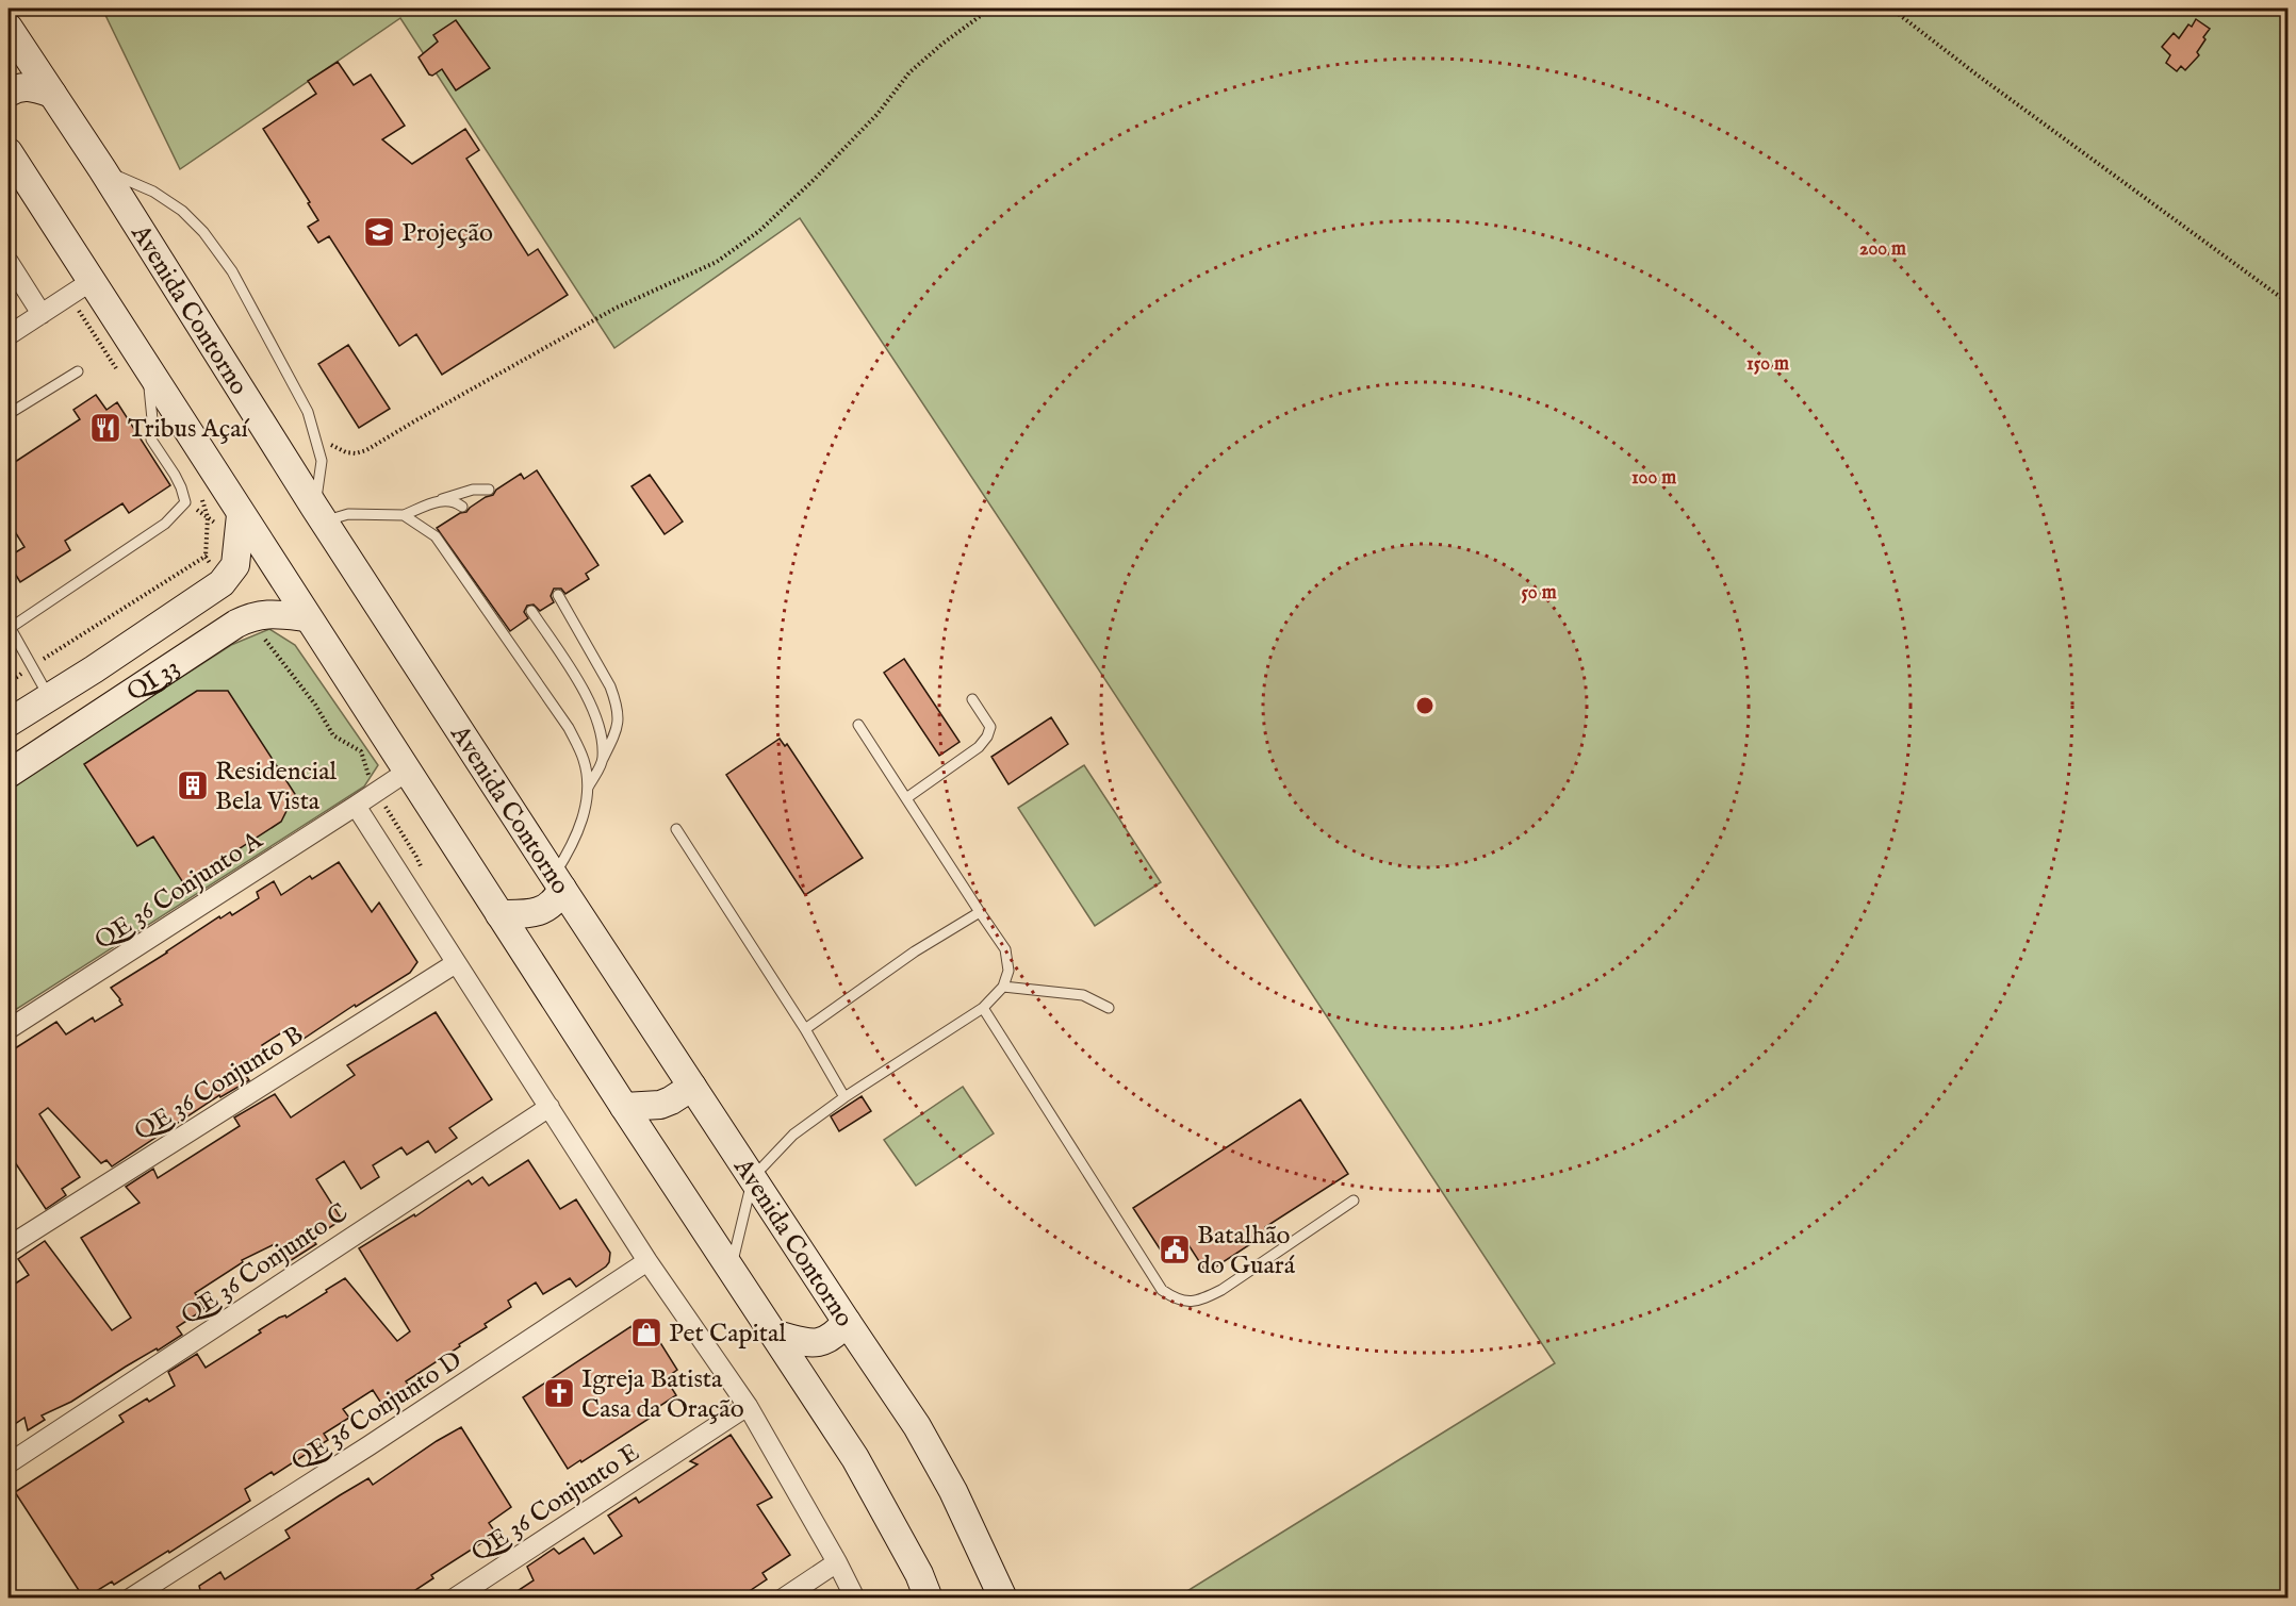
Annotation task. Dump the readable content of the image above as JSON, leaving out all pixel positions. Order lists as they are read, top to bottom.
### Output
{
  "streets": {
    "main road": ["Avenida Contorno", "QI 33"],
    "street": [
      "QE 36 Conjunto A",
      "QE 36 Conjunto B",
      "QE 36 Conjunto C",
      "QE 36 Conjunto D",
      "QE 36 Conjunto E"
    ]
  },
  "places": {
    "school or university": ["Projeção"],
    "restaurant": ["Tribus Açaí"],
    "building": ["Residencial Bela Vista"],
    "public building": ["Batalhão do Guará"],
    "shop": ["Pet Capital"],
    "church": ["Igreja Batista Casa da Oração"]
  },
  "rings": [
    "200 m",
    "150 m",
    "100 m",
    "50 m"
  ]
}
